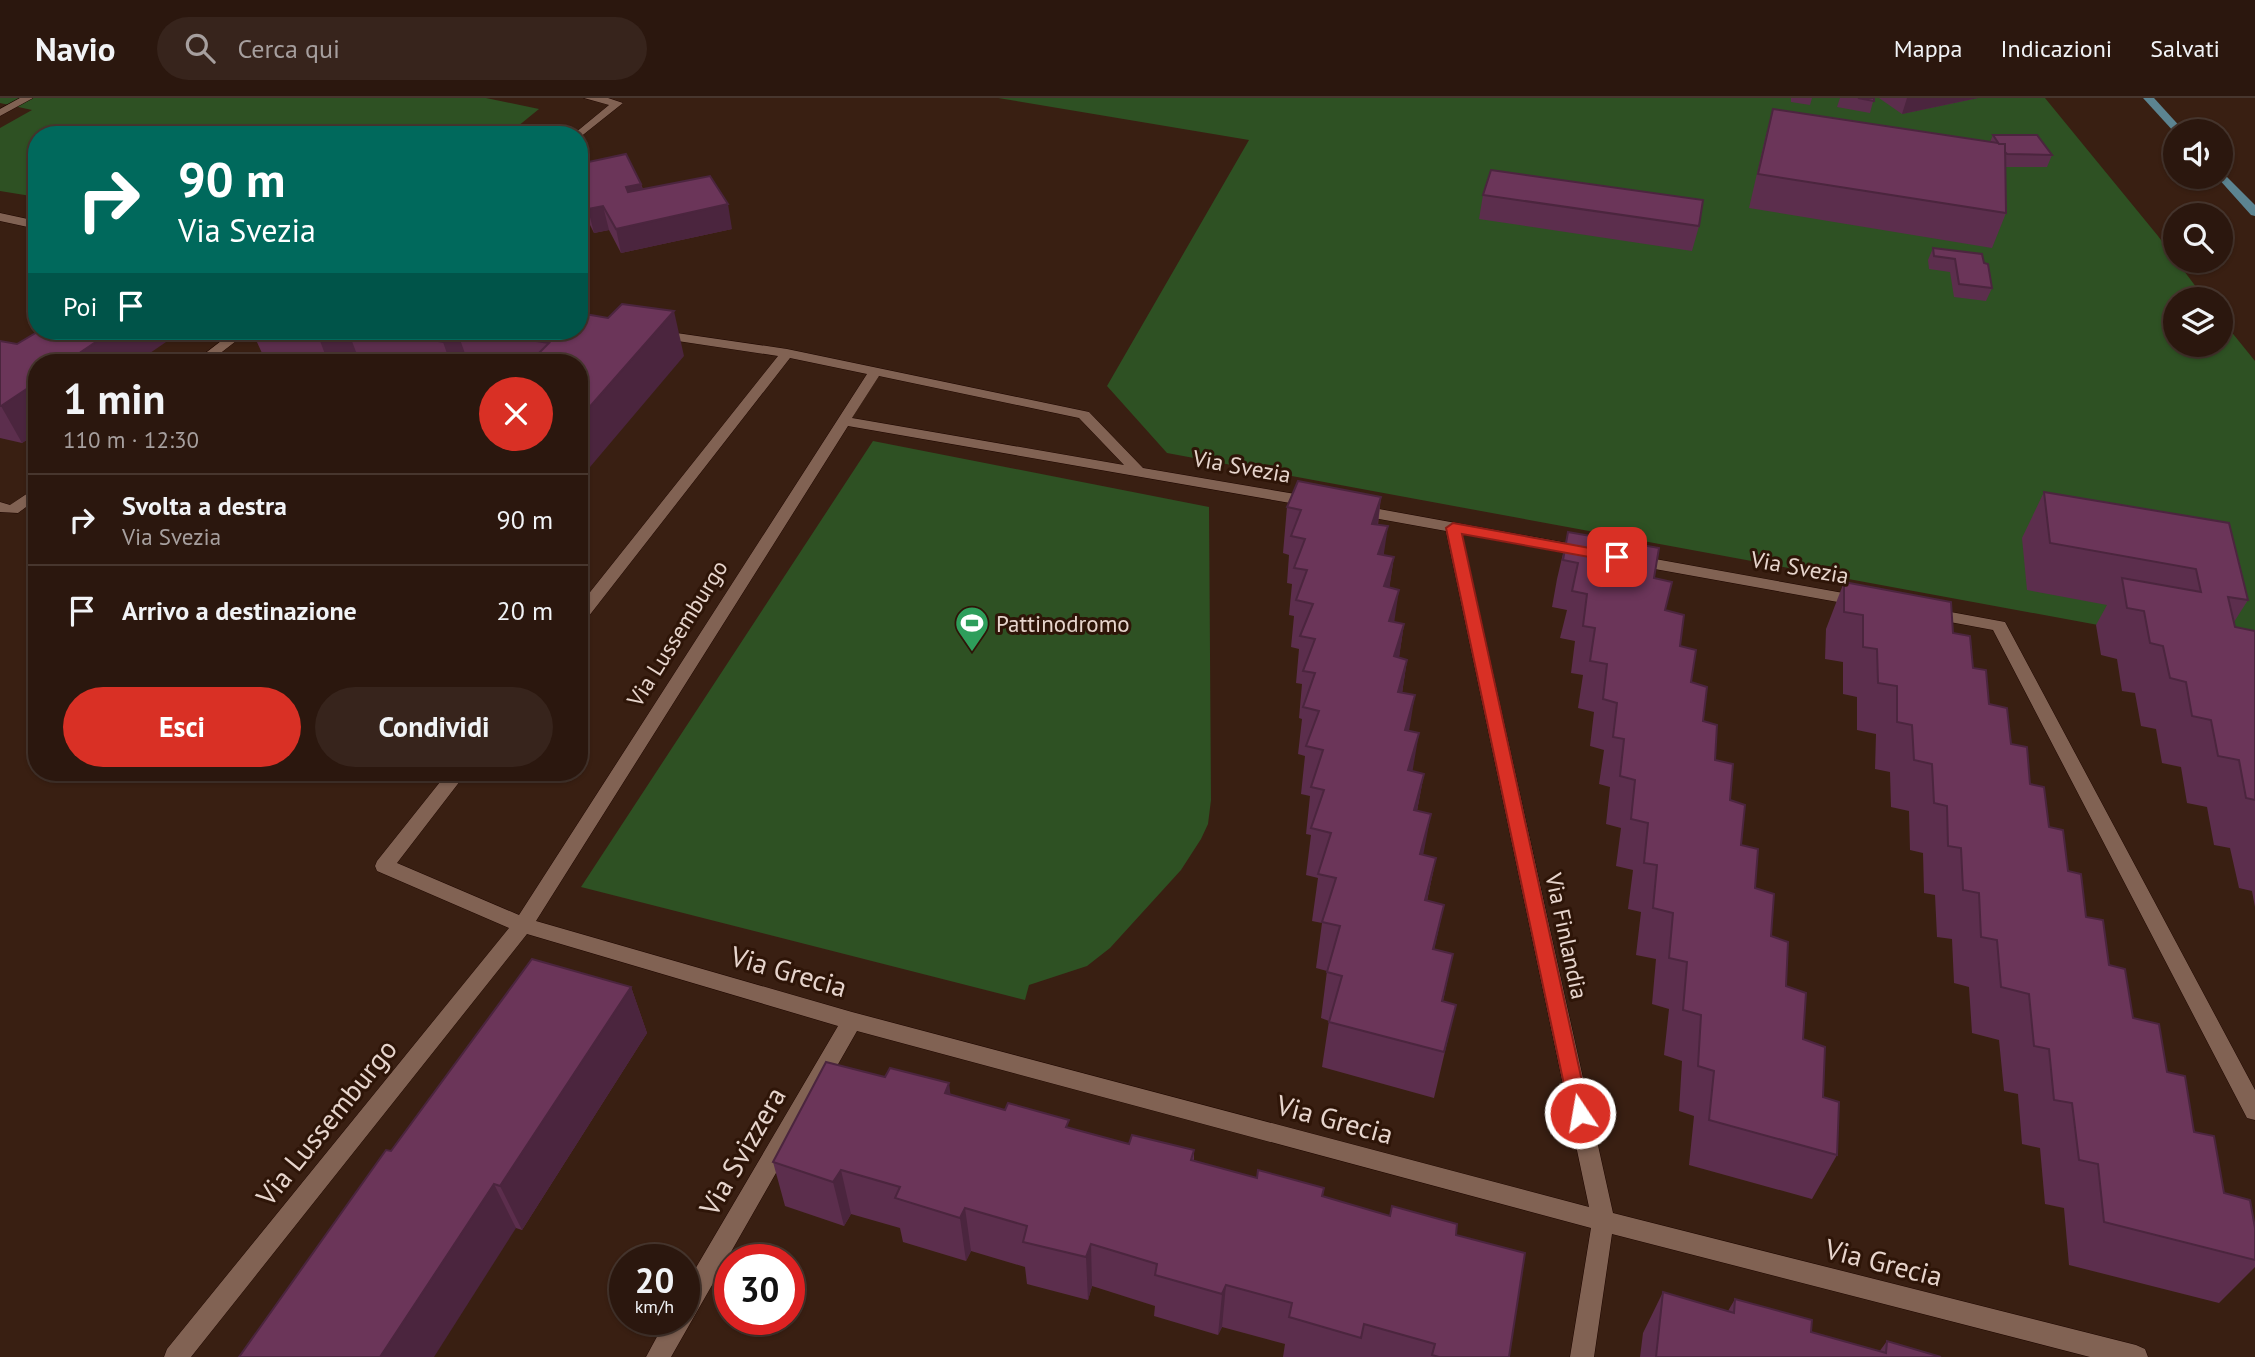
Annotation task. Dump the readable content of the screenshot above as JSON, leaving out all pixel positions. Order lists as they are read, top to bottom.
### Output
{
  "streets": {
    "street": [
      "Via Svezia",
      "Via Lussemburgo",
      "Via Finlandia",
      "Via Grecia",
      "Via Svizzera"
    ]
  },
  "crossings": [
    ["Via Svezia", "Via Lussemburgo"],
    ["Via Svezia", "Via Finlandia"],
    ["Via Lussemburgo", "Via Grecia"],
    ["Via Finlandia", "Via Grecia"],
    ["Via Grecia", "Via Svizzera"]
  ],
  "places": {
    "sports": ["Pattinodromo"]
  },
  "page": {
    "header": "Navio",
    "search": "Cerca qui",
    "nav": ["Mappa", "Indicazioni", "Salvati"],
    "turn": ["90 m", "Via Svezia"],
    "then": "Poi",
    "heading": ["1 min", "110 m · 12:30"],
    "list": [
      {
        "name": "Svolta a destra",
        "note": "Via Svezia",
        "value": "90 m"
      },
      {
        "name": "Arrivo a destinazione",
        "value": "20 m"
      }
    ],
    "buttons": ["Esci", "Condividi"],
    "speed": "20 km/h",
    "limit": "30"
  }
}
